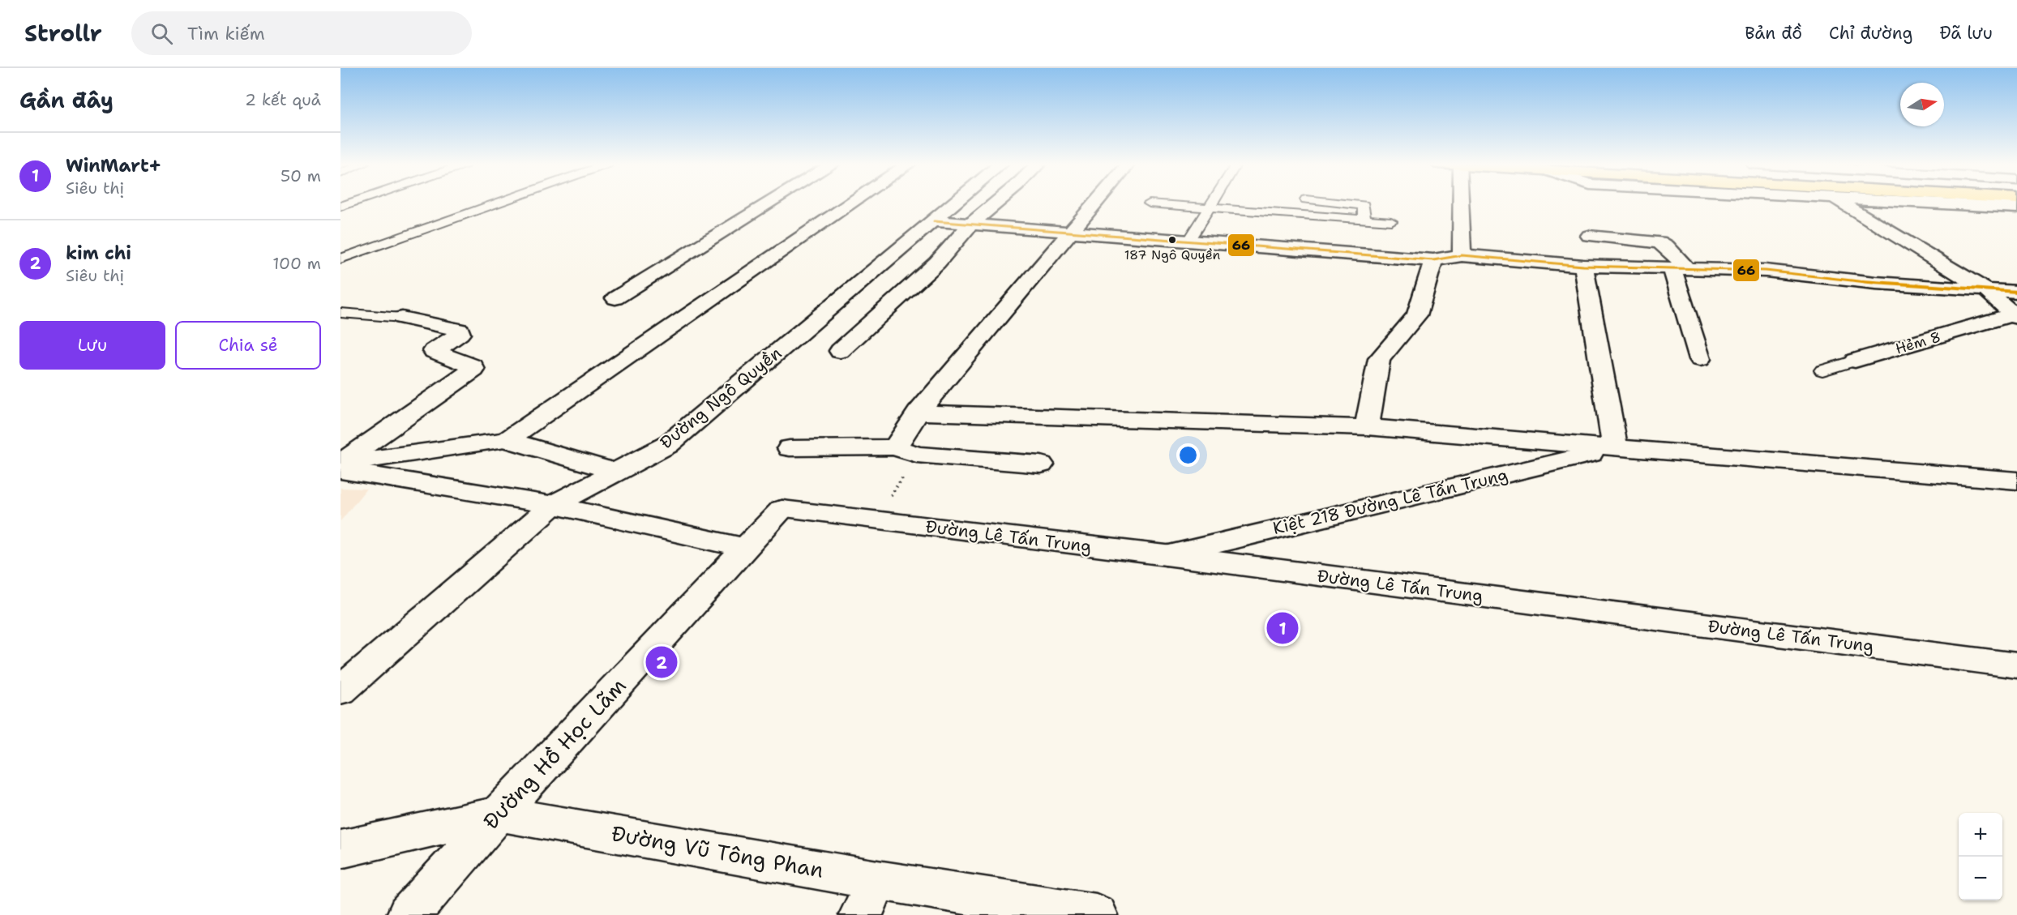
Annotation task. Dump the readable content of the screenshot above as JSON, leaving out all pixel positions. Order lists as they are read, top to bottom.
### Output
{
  "streets": {
    "street": [
      "Hẻm 8",
      "Đường Ngô Quyền",
      "Kiệt 218 Đường Lê Tấn Trung",
      "Đường Lê Tấn Trung",
      "Đường Hồ Học Lãm",
      "Đường Vũ Tông Phan"
    ]
  },
  "crossings": [
    ["Kiệt 218 Đường Lê Tấn Trung", "Đường Lê Tấn Trung"],
    ["Đường Lê Tấn Trung", "Đường Hồ Học Lãm"],
    ["Đường Hồ Học Lãm", "Đường Vũ Tông Phan"]
  ],
  "places": ["187 Ngô Quyền"],
  "lines": ["transit line 66"],
  "north": "right",
  "page": {
    "header": "Strollr",
    "search": "Tìm kiếm",
    "nav": ["Bản đồ", "Chỉ đường", "Đã lưu"],
    "heading": ["Gần đây", "2 kết quả"],
    "list": [
      {
        "mark": "1",
        "name": "WinMart+",
        "note": "Siêu thị",
        "value": "50 m"
      },
      {
        "mark": "2",
        "name": "kim chi",
        "note": "Siêu thị",
        "value": "100 m"
      }
    ],
    "buttons": ["Lưu", "Chia sẻ"],
    "pins": ["1", "2"],
    "map_buttons": ["+", "−"]
  }
}
